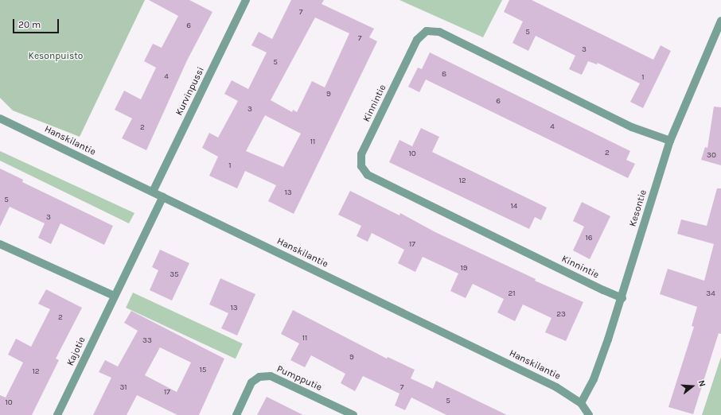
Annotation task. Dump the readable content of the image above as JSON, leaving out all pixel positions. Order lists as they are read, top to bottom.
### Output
{
  "streets": {
    "street": [
      "Kurvinpussi",
      "Kinnintie",
      "Hanskilantie",
      "Kesontie",
      "Kajotie",
      "Pumpputie"
    ]
  },
  "crossings": [
    ["Kurvinpussi", "Hanskilantie"],
    ["Kinnintie", "Kesontie"],
    ["Hanskilantie", "Kesontie"],
    ["Hanskilantie", "Kajotie"]
  ],
  "parks": ["Kesonpuisto"],
  "house_numbers": [
    "7",
    "6",
    "5",
    "7",
    "3",
    "5",
    "8",
    "4",
    "1",
    "9",
    "6",
    "3",
    "4",
    "2",
    "11",
    "2",
    "10",
    "30",
    "1",
    "12",
    "13",
    "5",
    "14",
    "3",
    "16",
    "17",
    "19",
    "35",
    "21",
    "34",
    "13",
    "23",
    "2",
    "11",
    "33",
    "9",
    "15",
    "12",
    "31",
    "7",
    "17",
    "5",
    "10"
  ],
  "scale_bar": "20 m",
  "north": "right"
}
